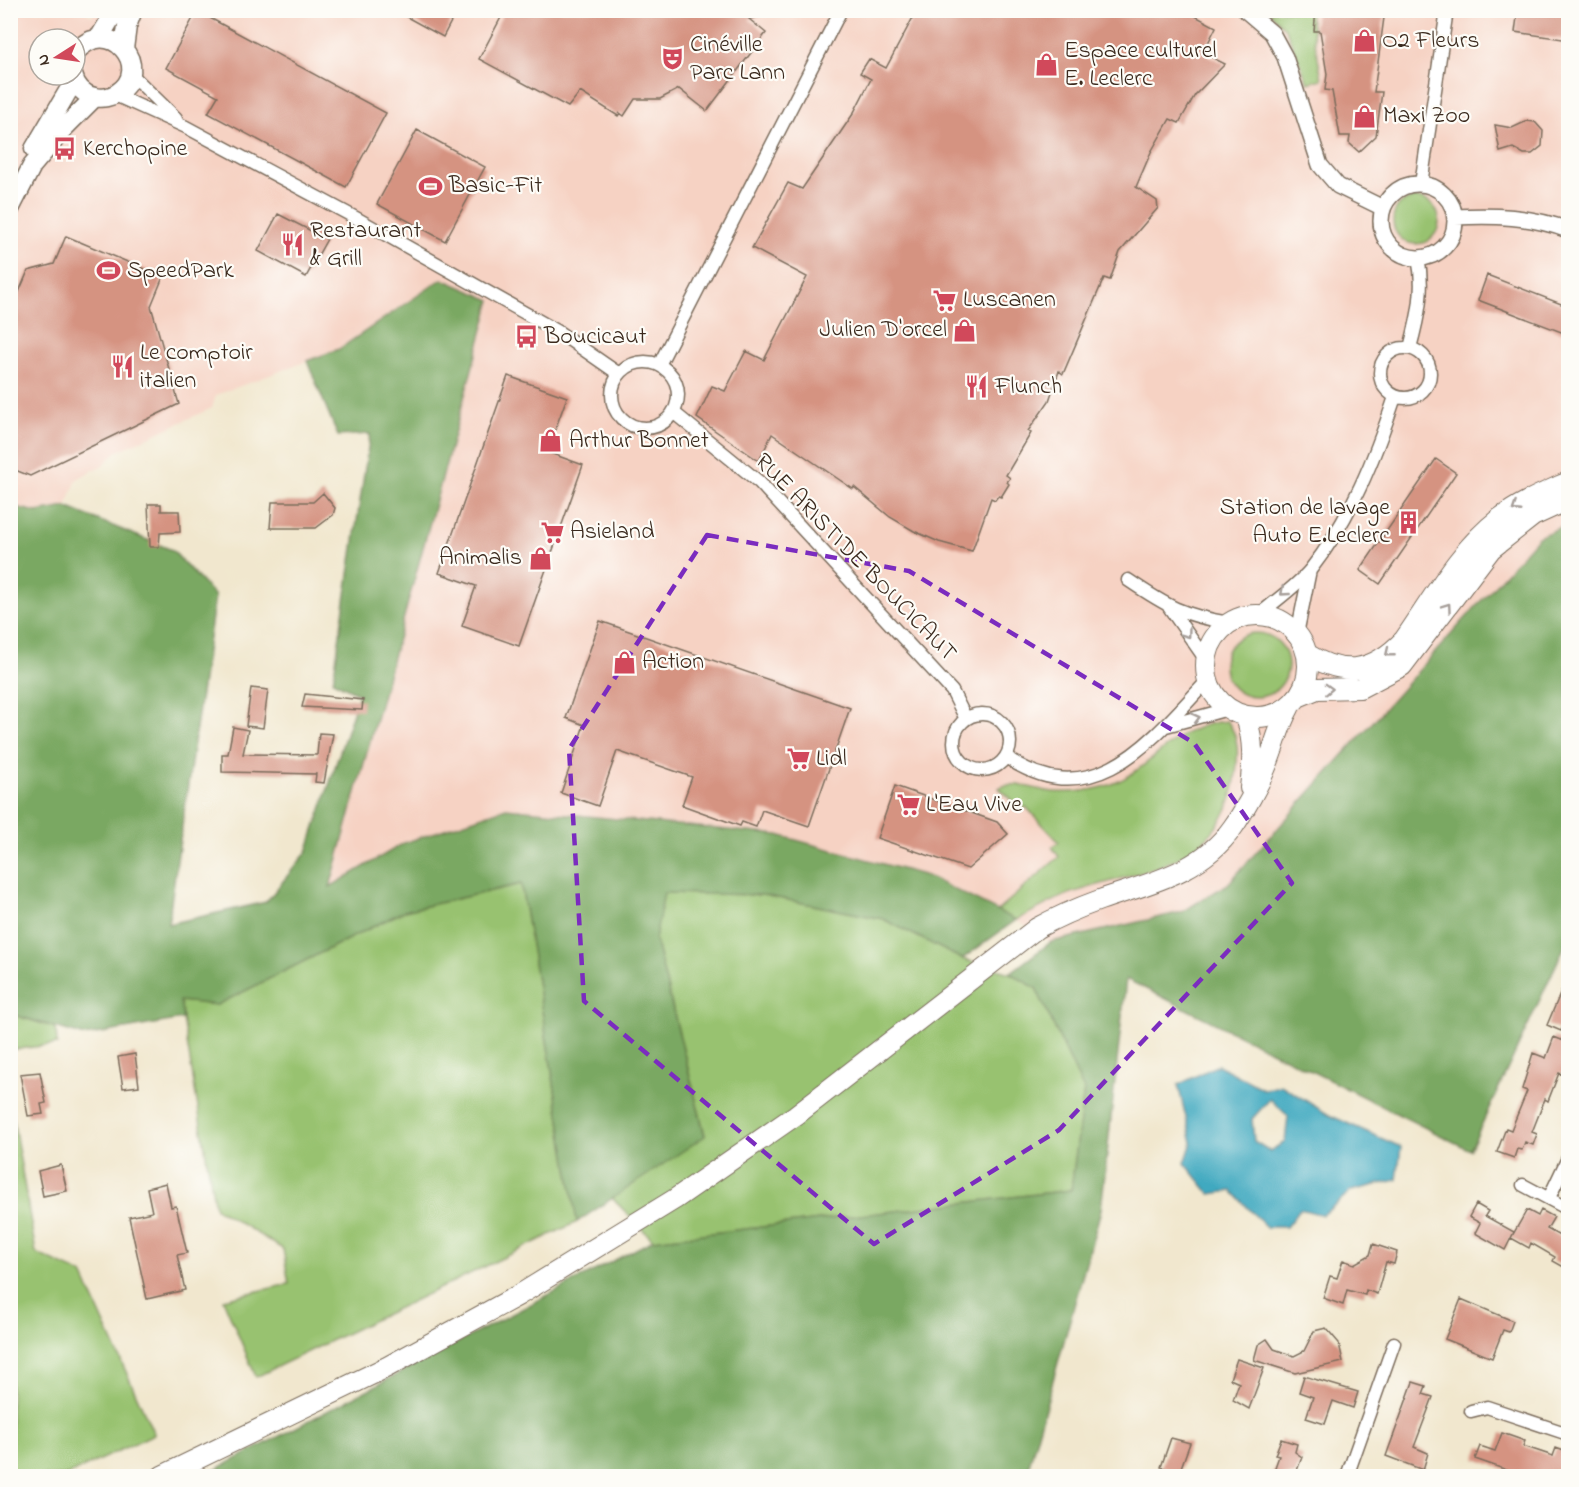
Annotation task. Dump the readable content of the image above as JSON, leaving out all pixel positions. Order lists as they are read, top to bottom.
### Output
{
  "streets": {
    "street": ["RUE ARISTIDE BOUCICAUT"]
  },
  "places": {
    "shop": [
      "O2 Fleurs",
      "Espace culturel E. Leclerc",
      "Maxi Zoo",
      "Julien D'orcel",
      "Arthur Bonnet",
      "Animalis",
      "Action"
    ],
    "theatre": ["Cinéville Parc Lann"],
    "bus stop": ["Kerchopine", "Boucicaut"],
    "sports": ["Basic-Fit", "SpeedPark"],
    "restaurant": ["Restaurant & Grill", "Le comptoir italien", "Flunch"],
    "supermarket": [
      "Luscanen",
      "Asieland",
      "Lidl",
      "L'Eau Vive"
    ],
    "building": ["Station de lavage Auto E.Leclerc"]
  },
  "north": "left"
}
